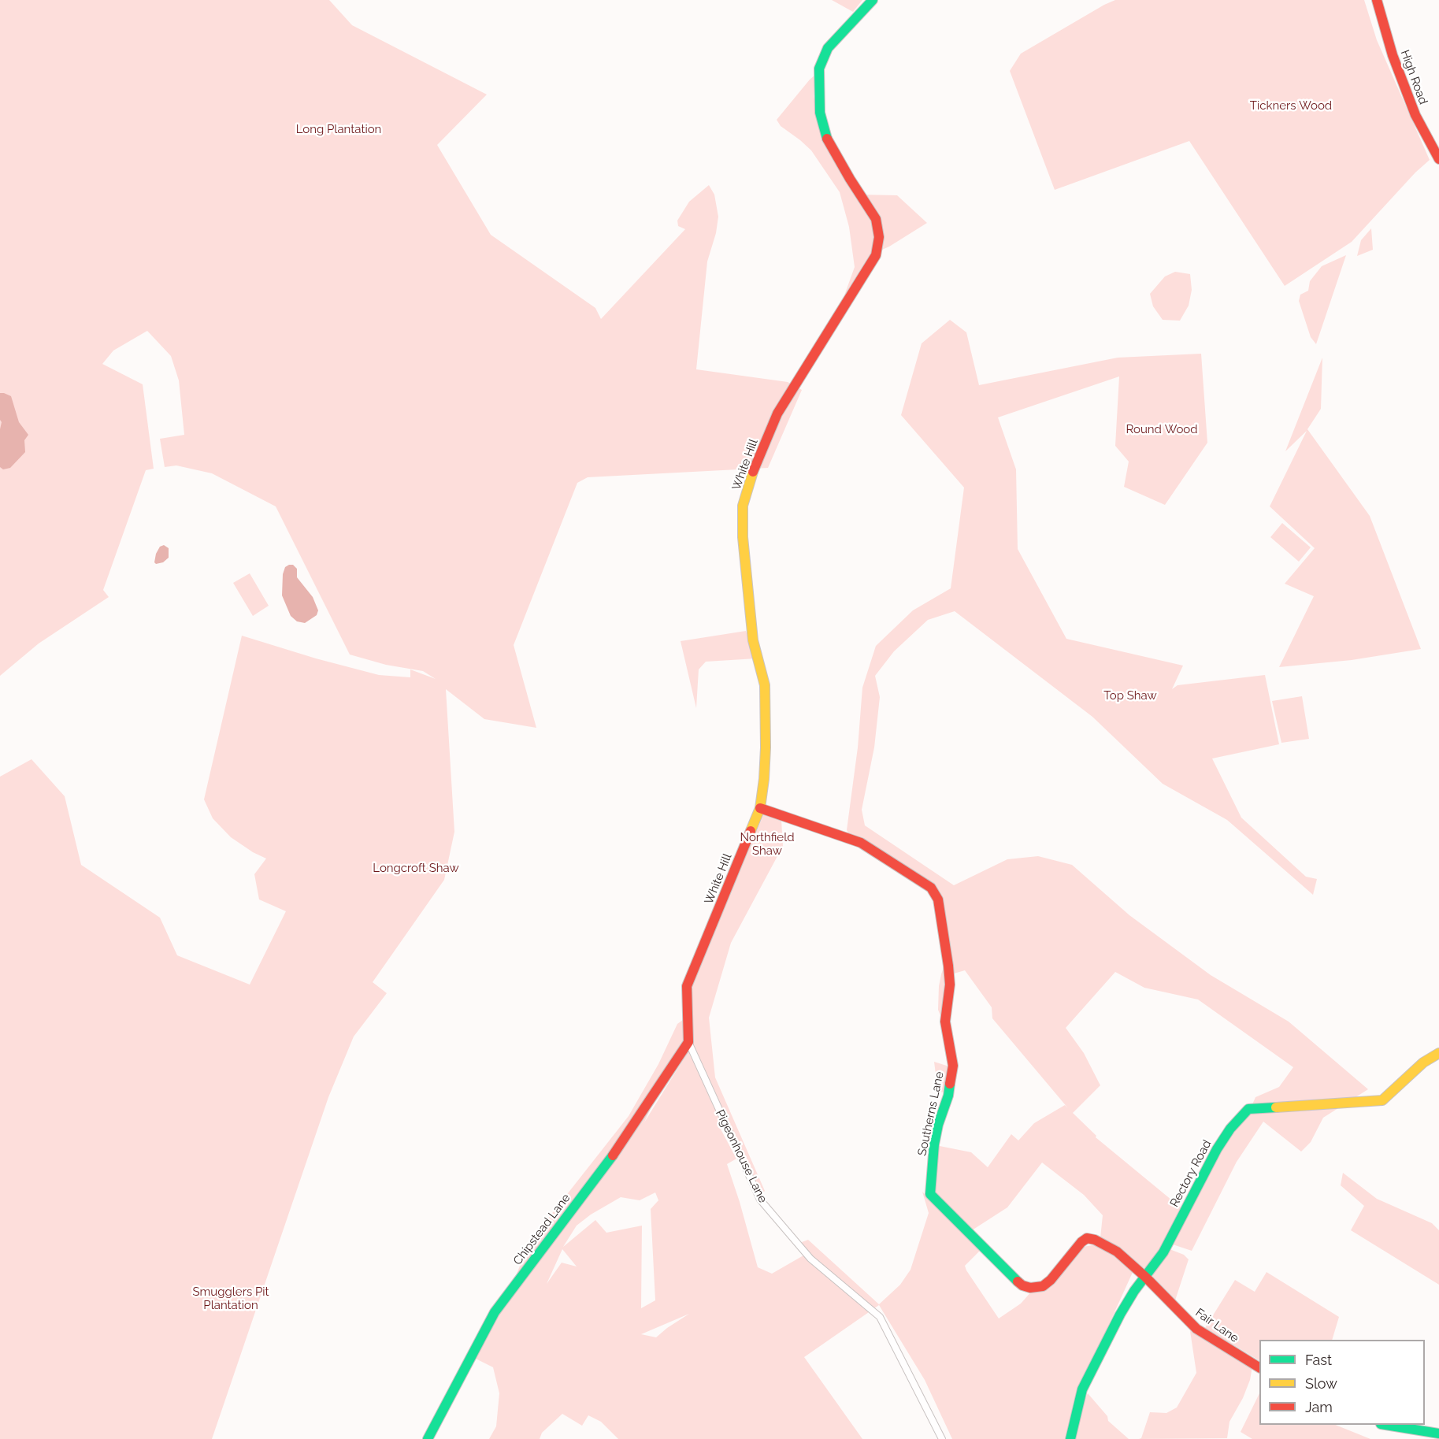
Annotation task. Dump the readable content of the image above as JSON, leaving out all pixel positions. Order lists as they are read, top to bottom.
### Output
{
  "streets": {
    "street": [
      "High Road",
      "White Hill",
      "Southerns Lane",
      "Pigeonhouse Lane",
      "Rectory Road",
      "Chipstead Lane",
      "Fair Lane"
    ]
  },
  "crossings": [
    ["White Hill", "Southerns Lane"],
    ["White Hill", "Pigeonhouse Lane"],
    ["White Hill", "Chipstead Lane"],
    ["Southerns Lane", "Rectory Road"],
    ["Southerns Lane", "Fair Lane"],
    ["Pigeonhouse Lane", "Chipstead Lane"],
    ["Rectory Road", "Fair Lane"]
  ],
  "parks": [
    "Tickners Wood",
    "Long Plantation",
    "Round Wood",
    "Top Shaw",
    "Northfield Shaw",
    "Longcroft Shaw",
    "Smugglers Pit Plantation"
  ],
  "legend": ["Fast", "Slow", "Jam"]
}
